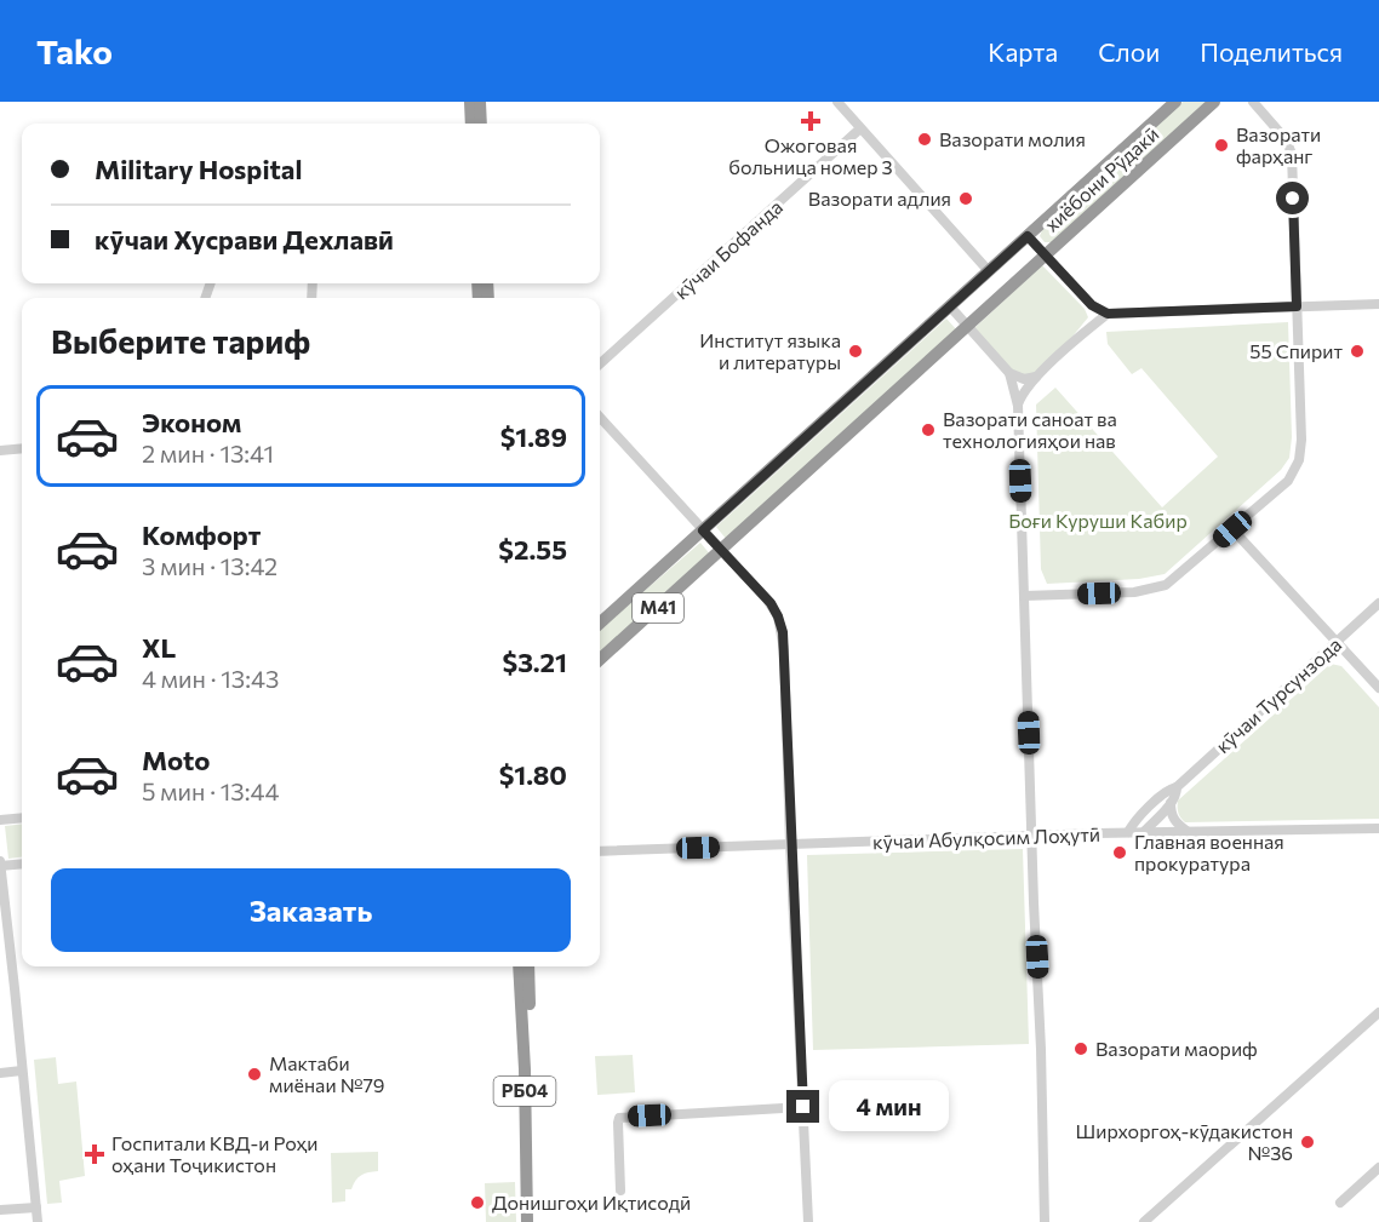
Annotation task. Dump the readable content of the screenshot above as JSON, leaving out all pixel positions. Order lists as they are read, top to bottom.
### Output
{
  "streets": {
    "highway": ["хиёбони Рӯдакӣ", "M41", "РБ04"],
    "street": ["кӯчаи Бофанда", "кӯчаи Турсунзода", "кӯчаи Абулқосим Лоҳутӣ"]
  },
  "crossings": [
    ["кӯчаи Турсунзода", "кӯчаи Абулқосим Лоҳутӣ"]
  ],
  "parks": ["Боғи Куруши Кабир"],
  "places": {
    "health": ["Ожоговая больница номер 3", "Госпитали КВД-и Роҳи оҳани Тоҷикистон"],
    "other": [
      "Вазорати молия",
      "Вазорати фарҳанг",
      "Вазорати адлия",
      "Институт языка и литературы",
      "55 Спирит",
      "Вазорати саноат ва технологияҳои нав",
      "Главная военная прокуратура",
      "Вазорати маориф",
      "Мактаби миёнаи №79",
      "Ширхоргоҳ-кӯдакистон №36",
      "Донишгоҳи Иқтисодӣ"
    ]
  },
  "page": {
    "header": "Tako",
    "nav": ["Карта", "Слои", "Поделиться"],
    "banner": ["Military Hospital", "кӯчаи Хусрави Дехлавӣ"],
    "heading": "Выберите тариф",
    "list": [
      {
        "name": "Эконом",
        "note": "2 мин · 13:41",
        "value": "$1.89"
      },
      {
        "name": "Комфорт",
        "note": "3 мин · 13:42",
        "value": "$2.55"
      },
      {
        "name": "XL",
        "note": "4 мин · 13:43",
        "value": "$3.21"
      },
      {
        "name": "Moto",
        "note": "5 мин · 13:44",
        "value": "$1.80"
      }
    ],
    "buttons": "Заказать",
    "bubble": "4 мин"
  }
}
